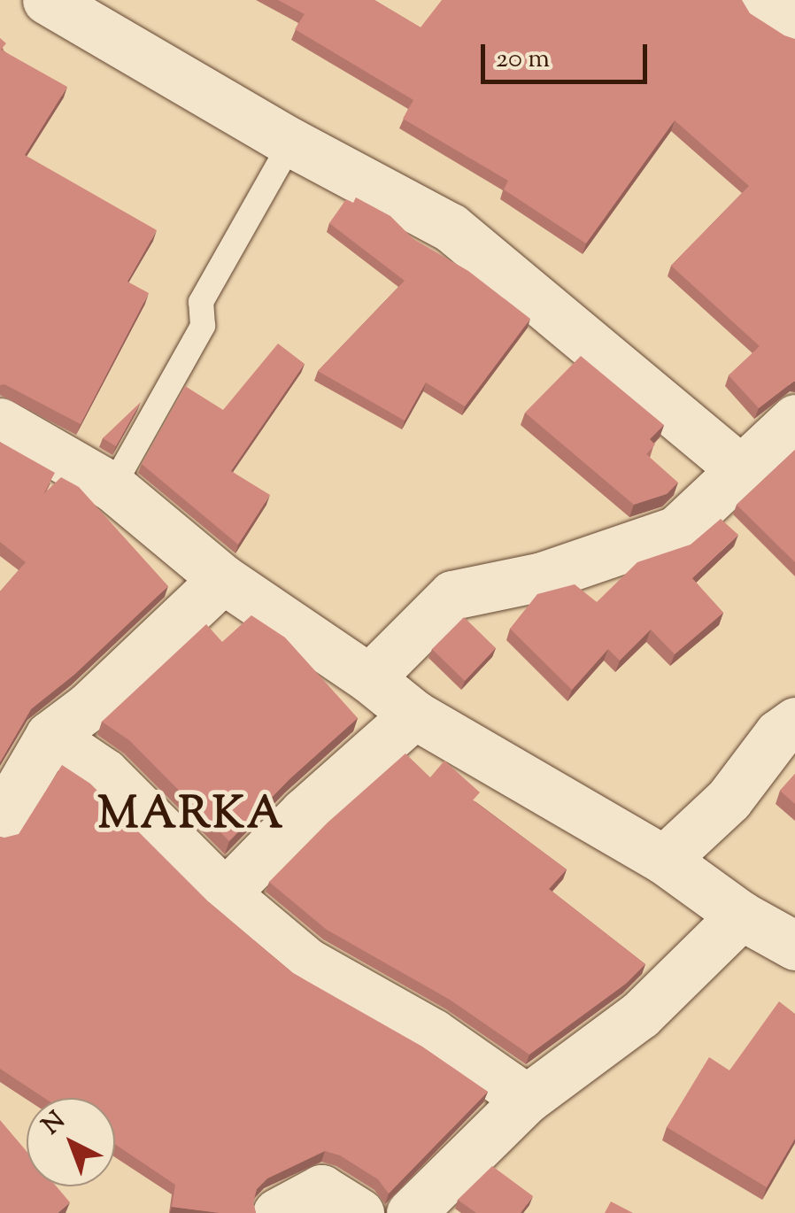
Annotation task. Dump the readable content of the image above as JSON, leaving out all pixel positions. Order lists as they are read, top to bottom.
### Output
{
  "districts": ["MARKA"],
  "scale_bar": "20 m",
  "north": "top left"
}
